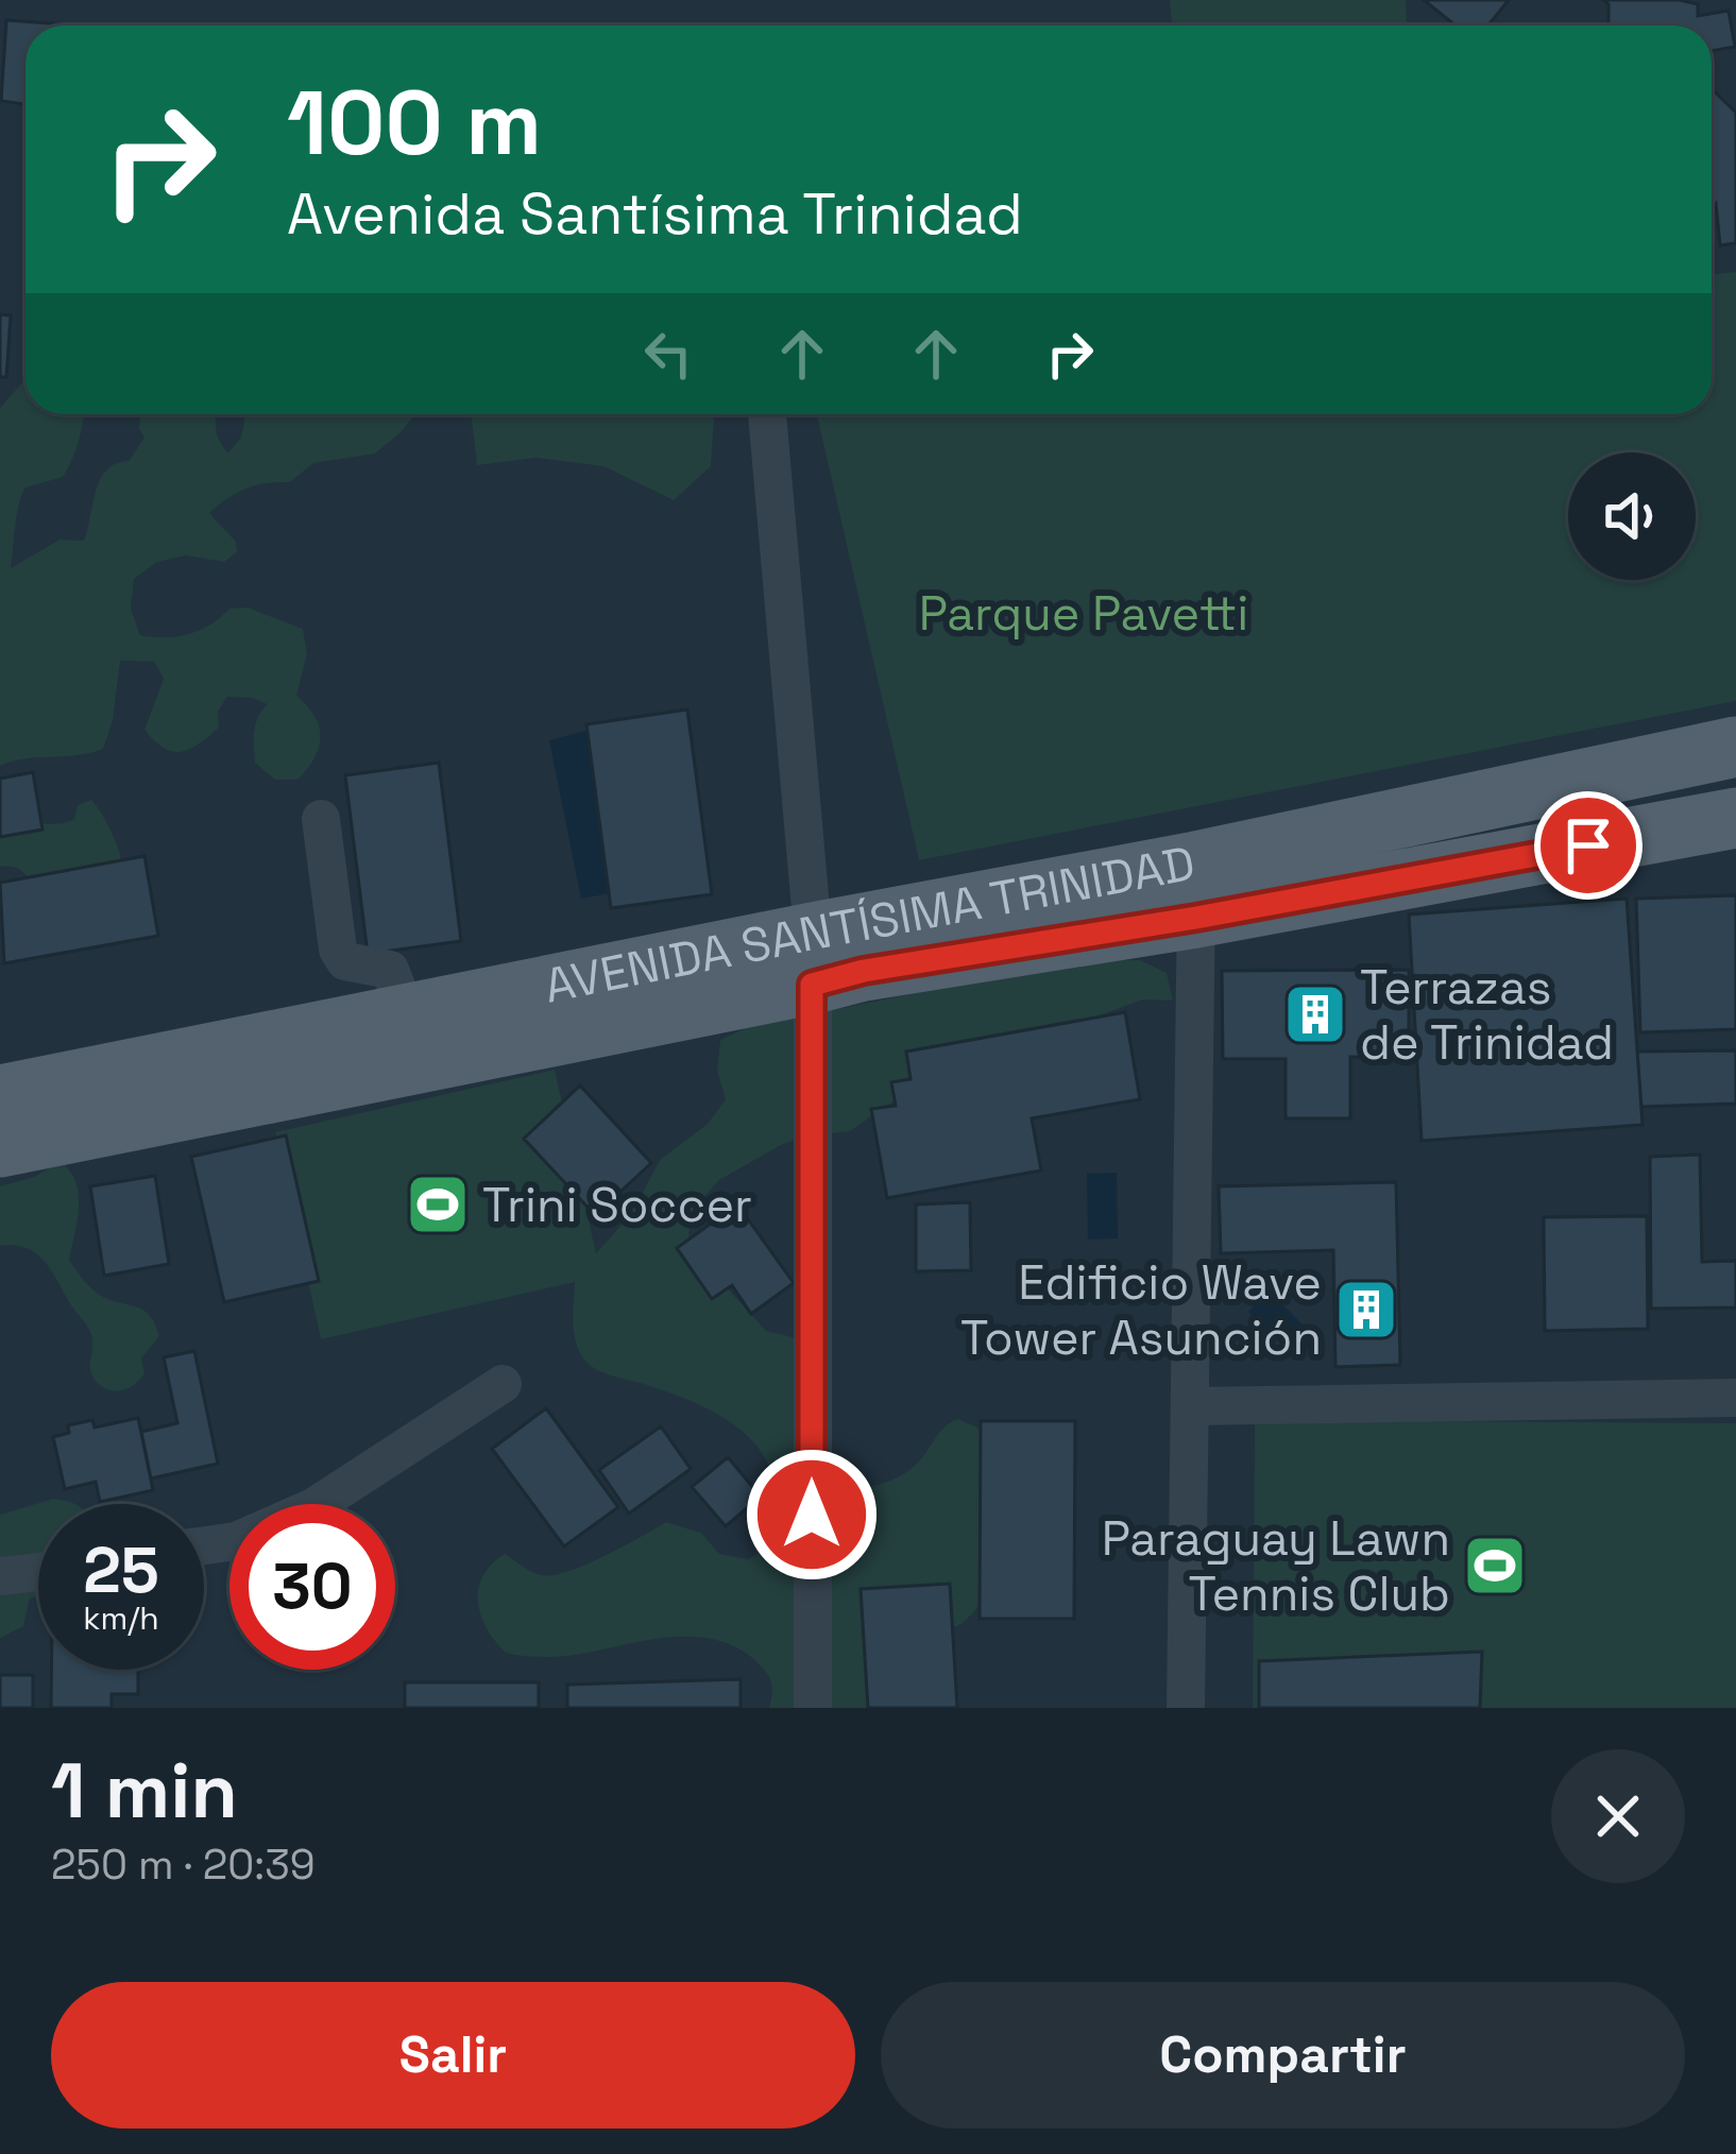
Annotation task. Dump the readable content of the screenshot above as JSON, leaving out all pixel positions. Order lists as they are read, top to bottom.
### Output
{
  "streets": {
    "main road": ["AVENIDA SANTÍSIMA TRINIDAD"]
  },
  "parks": ["Parque Pavetti"],
  "places": {
    "building": ["Terrazas de Trinidad", "Edificio Wave Tower Asunción"],
    "sports": ["Trini Soccer", "Paraguay Lawn Tennis Club"]
  },
  "page": {
    "turn": ["100 m", "Avenida Santísima Trinidad"],
    "speed": "25 km/h",
    "limit": "30",
    "heading": ["1 min", "250 m · 20:39"],
    "buttons": ["Salir", "Compartir"]
  }
}
